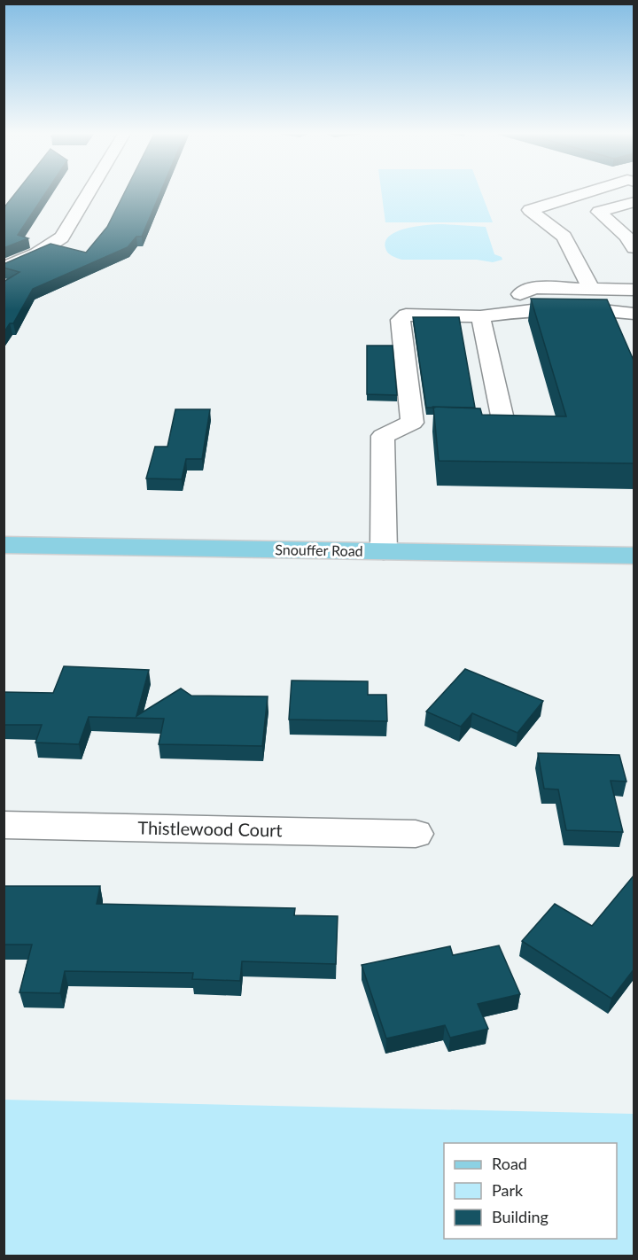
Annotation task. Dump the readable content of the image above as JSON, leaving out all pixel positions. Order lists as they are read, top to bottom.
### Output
{
  "streets": {
    "main road": ["Snouffer Road"],
    "street": ["Thistlewood Court"]
  },
  "legend": ["Road", "Park", "Building"]
}
